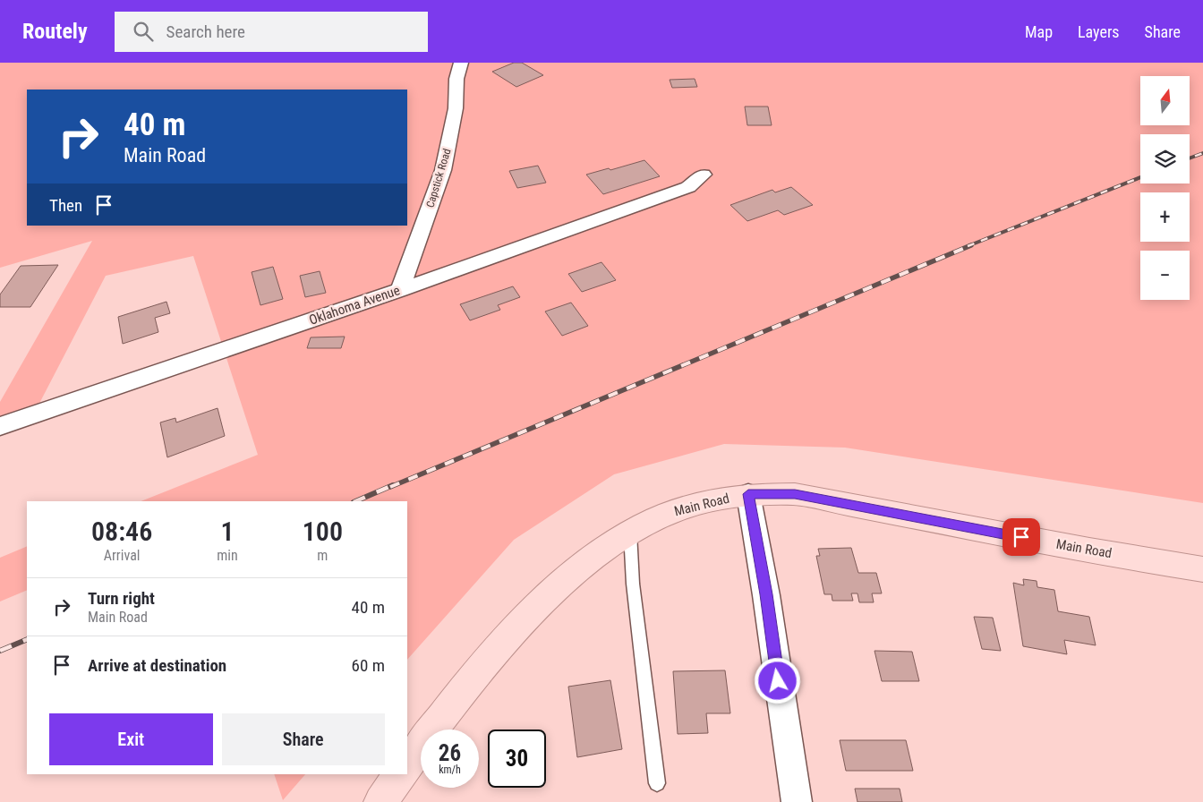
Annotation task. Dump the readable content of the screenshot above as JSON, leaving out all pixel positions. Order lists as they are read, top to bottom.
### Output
{
  "streets": {
    "main road": ["Main Road"],
    "street": ["Capstick Road", "Oklahoma Avenue"]
  },
  "crossings": [
    ["Capstick Road", "Oklahoma Avenue"]
  ],
  "north": "top",
  "page": {
    "header": "Routely",
    "search": "Search here",
    "nav": ["Map", "Layers", "Share"],
    "map_buttons": ["+", "−"],
    "turn": ["40 m", "Main Road"],
    "then": "Then",
    "eta": [
      "08:46",
      "Arrival",
      "1",
      "min",
      "100",
      "m"
    ],
    "list": [
      {
        "name": "Turn right",
        "note": "Main Road",
        "value": "40 m"
      },
      {
        "name": "Arrive at destination",
        "value": "60 m"
      }
    ],
    "buttons": ["Exit", "Share"],
    "speed": "26 km/h",
    "limit": "30"
  }
}
